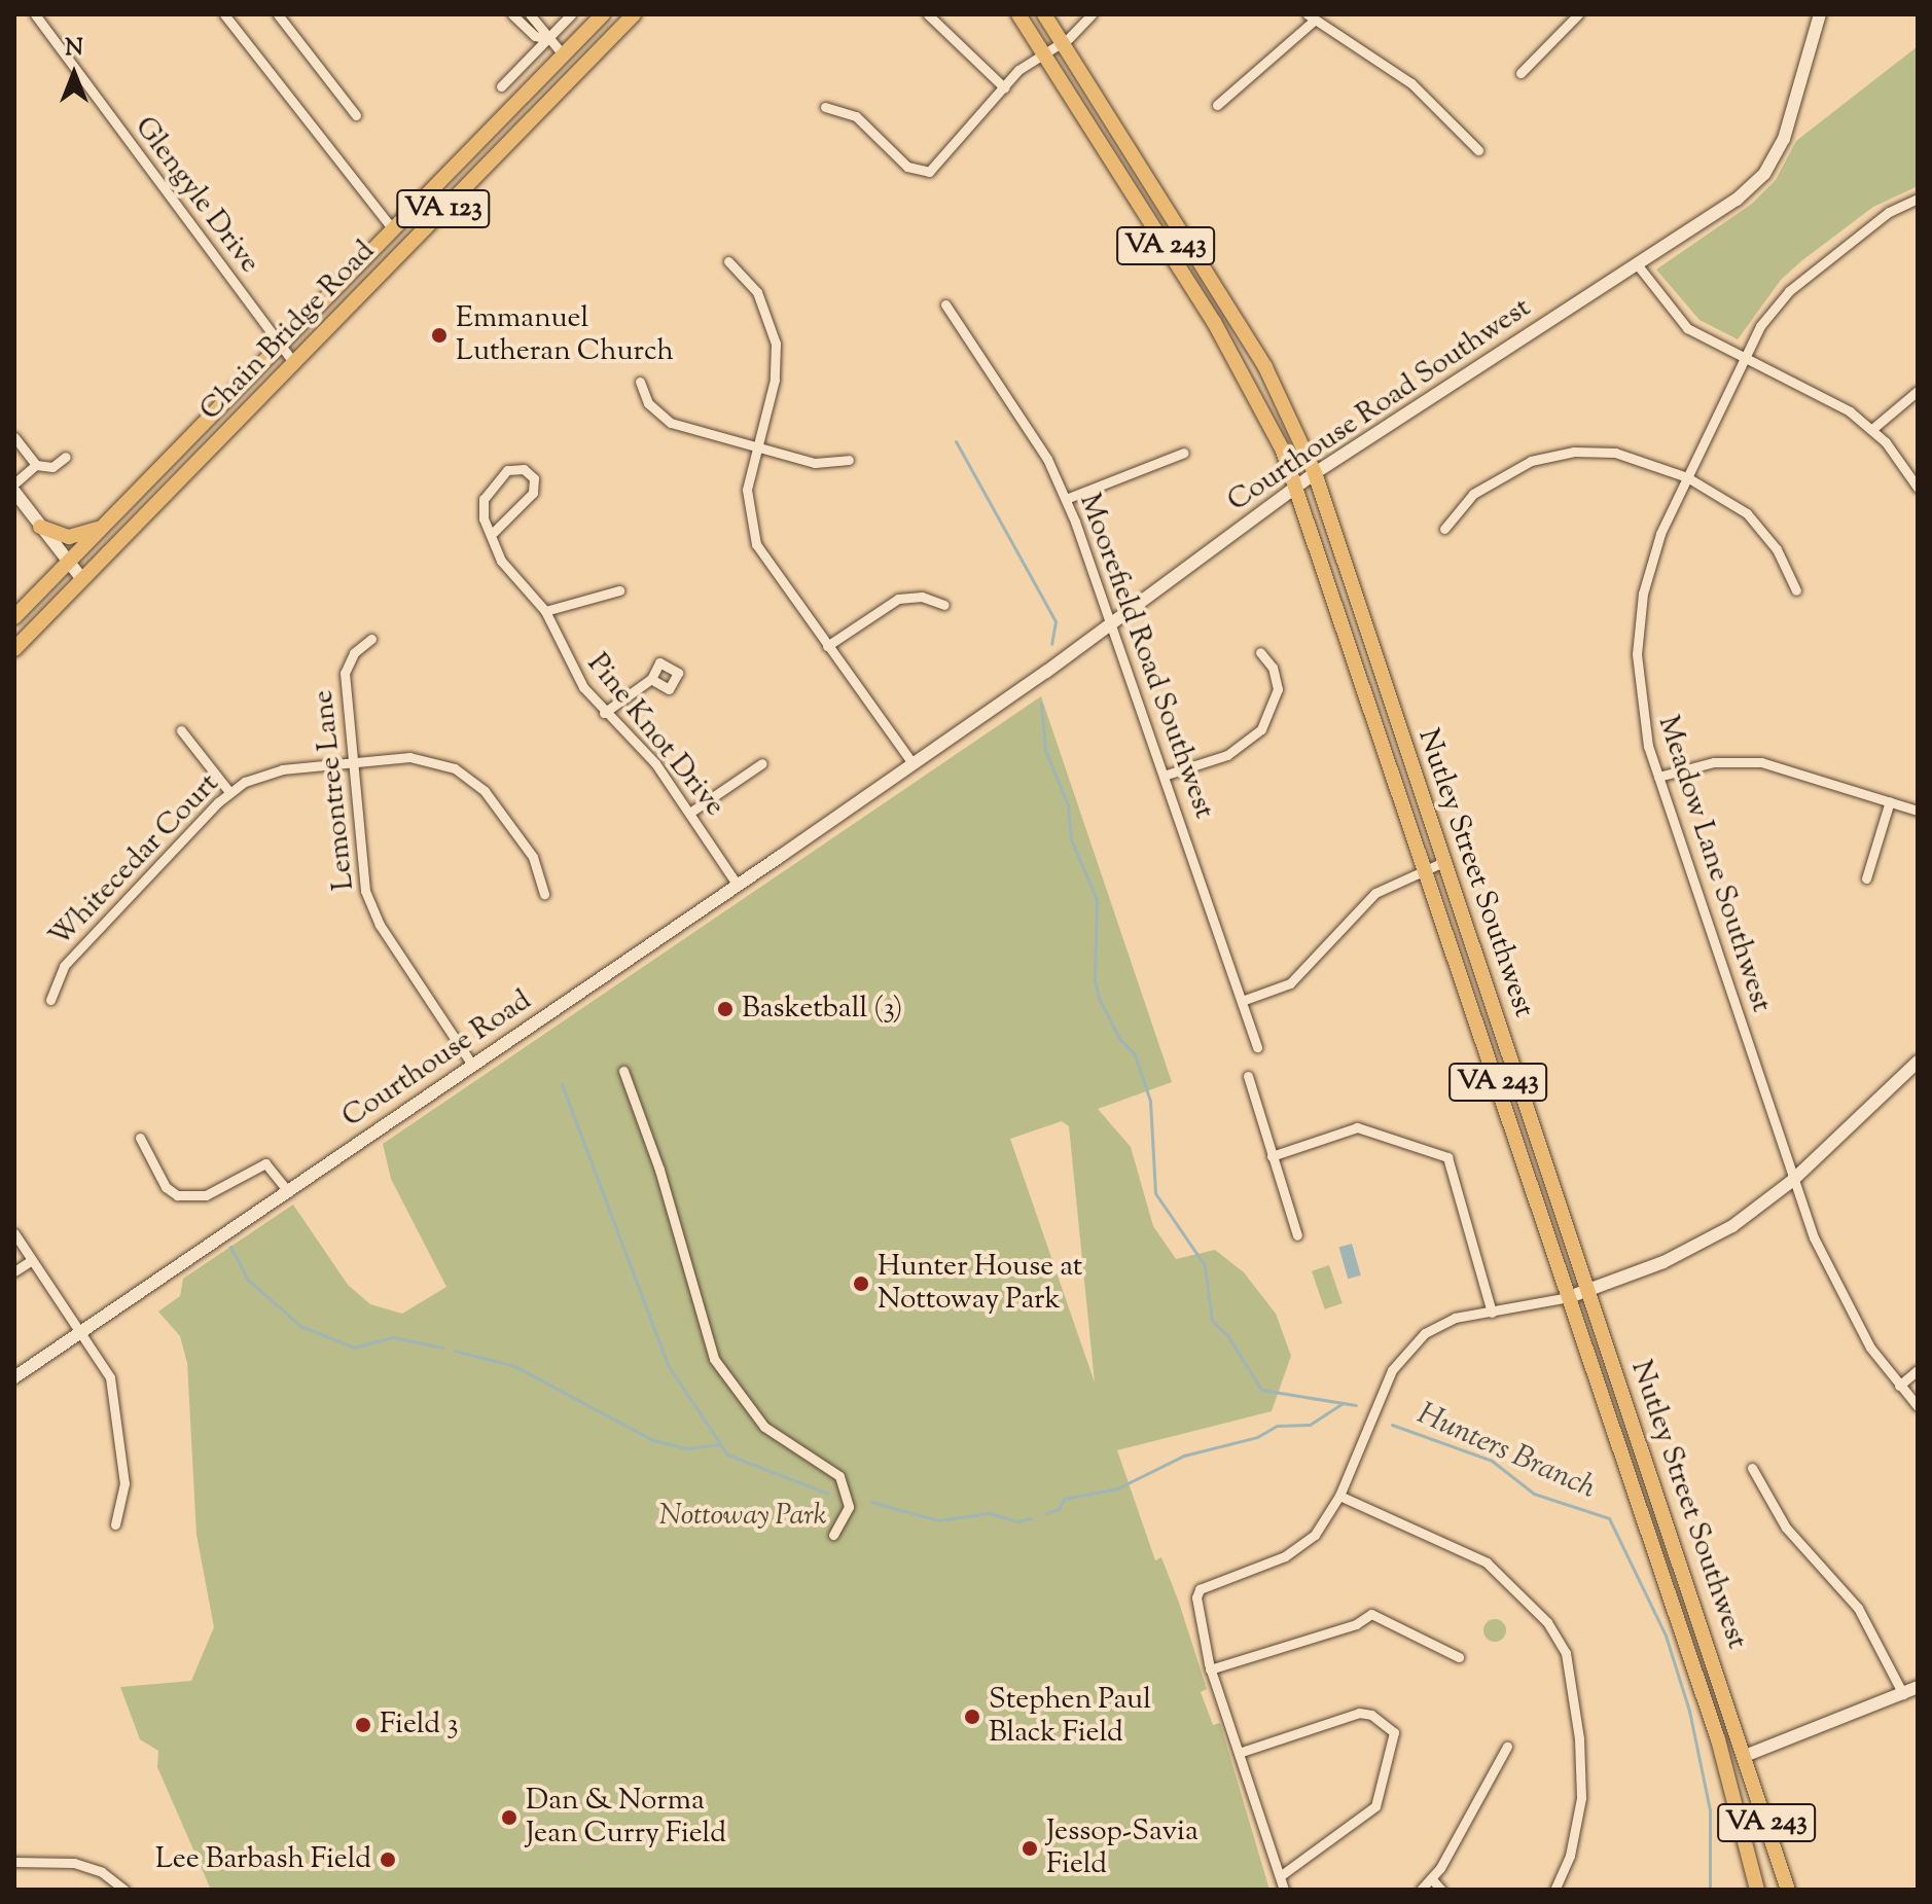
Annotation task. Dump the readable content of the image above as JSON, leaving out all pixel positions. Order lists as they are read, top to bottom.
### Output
{
  "streets": {
    "main road": [
      "VA 123",
      "VA 243",
      "Chain Bridge Road",
      "Nutley Street Southwest"
    ],
    "street": [
      "Glengyle Drive",
      "Courthouse Road Southwest",
      "Moorefield Road Southwest",
      "Pine Knot Drive",
      "Lemontree Lane",
      "Whitecedar Court",
      "Meadow Lane Southwest",
      "Courthouse Road"
    ]
  },
  "crossings": [
    ["Glengyle Drive", "Chain Bridge Road"],
    ["Courthouse Road Southwest", "Moorefield Road Southwest"],
    ["Courthouse Road Southwest", "Nutley Street Southwest"],
    ["Courthouse Road Southwest", "Courthouse Road"],
    ["Pine Knot Drive", "Courthouse Road"],
    ["Lemontree Lane", "Whitecedar Court"],
    ["Lemontree Lane", "Courthouse Road"]
  ],
  "water": ["Hunters Branch"],
  "parks": ["Nottoway Park"],
  "places": [
    "Emmanuel Lutheran Church",
    "Basketball (3)",
    "Hunter House at Nottoway Park",
    "Stephen Paul Black Field",
    "Field 3",
    "Dan & Norma Jean Curry Field",
    "Jessop-Savia Field",
    "Lee Barbash Field"
  ],
  "north": "top"
}
